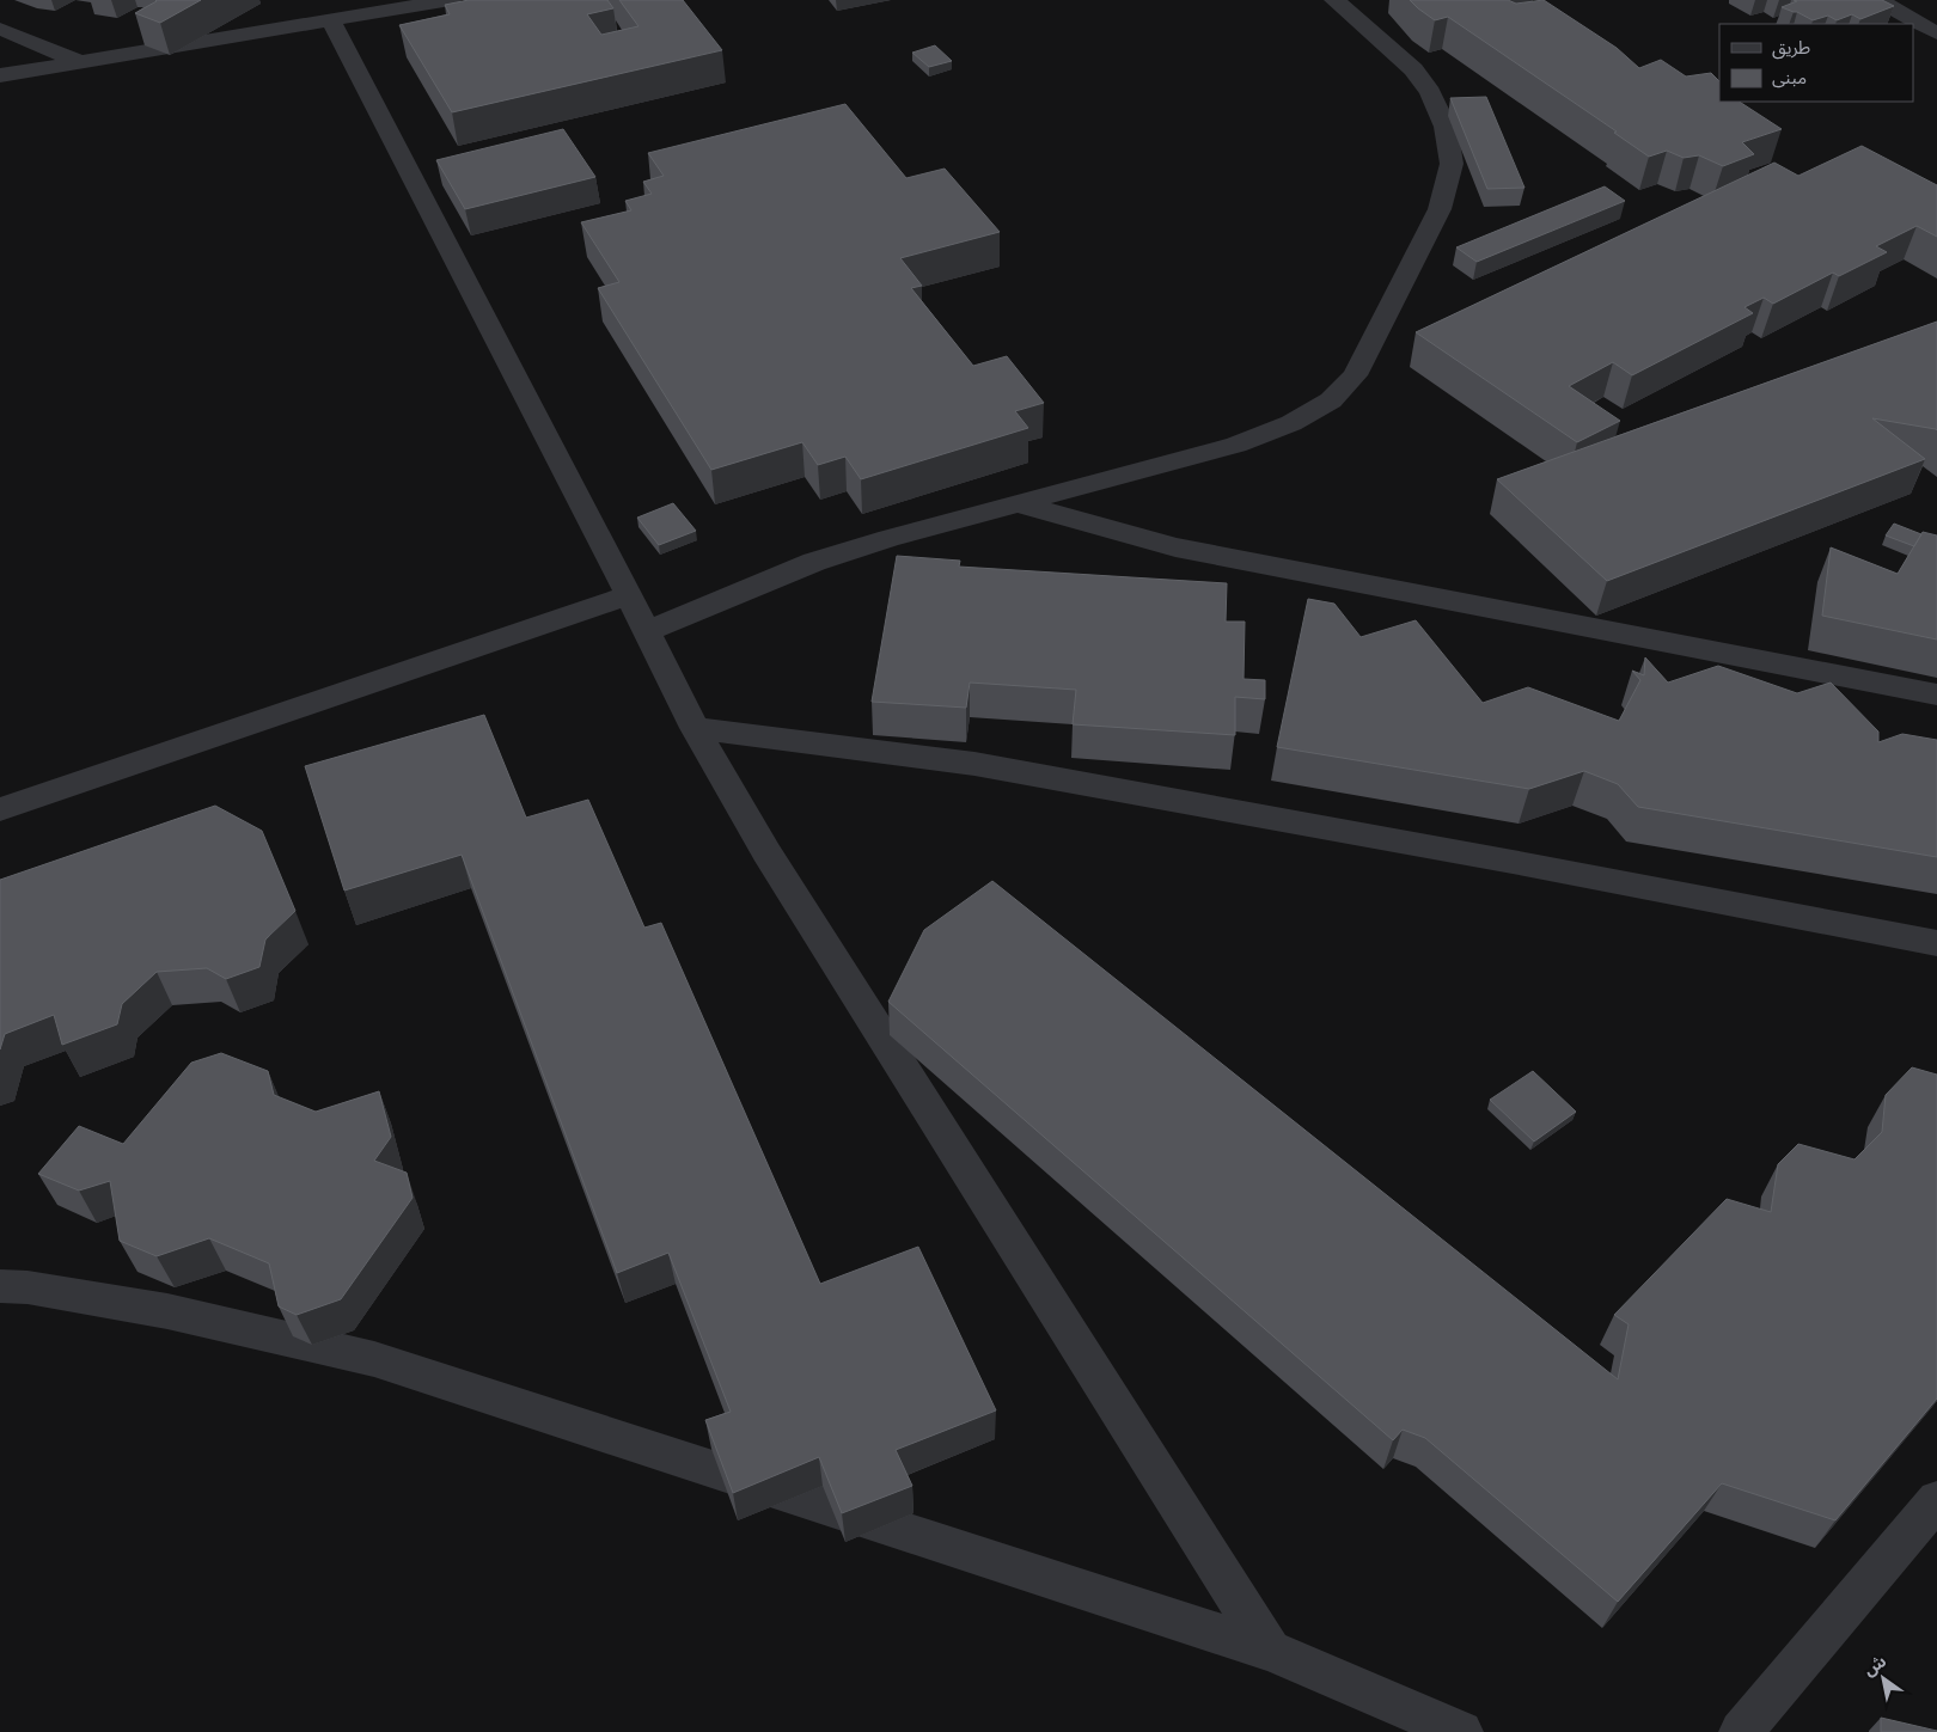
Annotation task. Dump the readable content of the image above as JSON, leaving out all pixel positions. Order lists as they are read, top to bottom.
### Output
{
  "legend": ["طريق", "مبنى"],
  "north": "top left"
}
